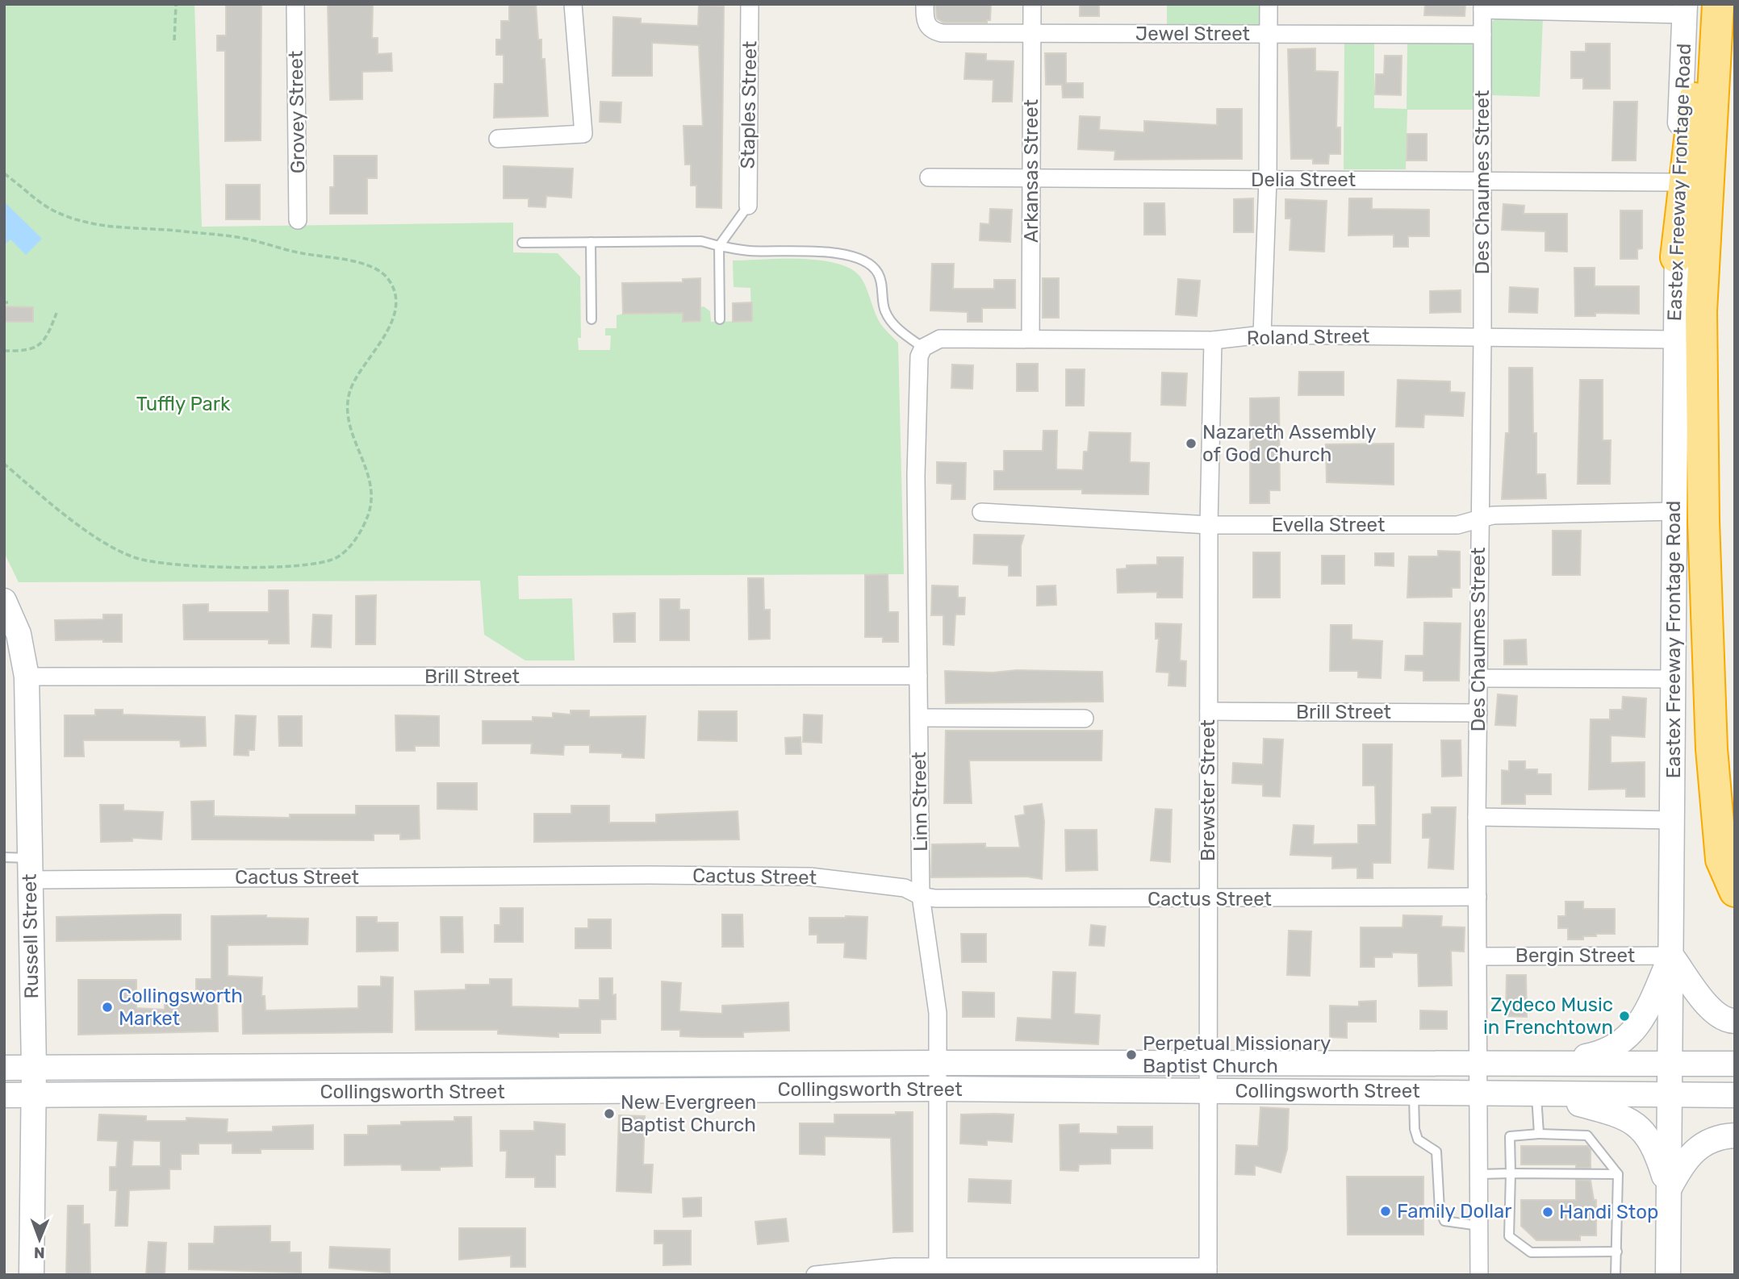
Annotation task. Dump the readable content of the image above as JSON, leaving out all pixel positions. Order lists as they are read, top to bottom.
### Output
{
  "streets": {
    "main road": ["Eastex Freeway Frontage Road", "Russell Street", "Collingsworth Street"],
    "street": [
      "Jewel Street",
      "Staples Street",
      "Grovey Street",
      "Arkansas Street",
      "Delia Street",
      "Des Chaumes Street",
      "Roland Street",
      "Evella Street",
      "Brill Street",
      "Brewster Street",
      "Linn Street",
      "Cactus Street",
      "Bergin Street"
    ]
  },
  "crossings": [
    ["Jewel Street", "Arkansas Street"],
    ["Jewel Street", "Des Chaumes Street"],
    ["Arkansas Street", "Delia Street"],
    ["Arkansas Street", "Roland Street"],
    ["Delia Street", "Des Chaumes Street"],
    ["Delia Street", "Eastex Freeway Frontage Road"],
    ["Des Chaumes Street", "Roland Street"],
    ["Des Chaumes Street", "Evella Street"],
    ["Des Chaumes Street", "Brill Street"],
    ["Des Chaumes Street", "Cactus Street"],
    ["Des Chaumes Street", "Bergin Street"],
    ["Des Chaumes Street", "Collingsworth Street"],
    ["Eastex Freeway Frontage Road", "Roland Street"],
    ["Eastex Freeway Frontage Road", "Evella Street"],
    ["Eastex Freeway Frontage Road", "Bergin Street"],
    ["Eastex Freeway Frontage Road", "Collingsworth Street"],
    ["Roland Street", "Brewster Street"],
    ["Roland Street", "Linn Street"],
    ["Evella Street", "Brewster Street"],
    ["Brill Street", "Brewster Street"],
    ["Brill Street", "Linn Street"],
    ["Brill Street", "Russell Street"],
    ["Brewster Street", "Cactus Street"],
    ["Brewster Street", "Collingsworth Street"],
    ["Linn Street", "Cactus Street"],
    ["Linn Street", "Collingsworth Street"],
    ["Cactus Street", "Russell Street"],
    ["Russell Street", "Collingsworth Street"]
  ],
  "parks": ["Tuffly Park"],
  "places": [
    "Nazareth Assembly of God Church",
    "Collingsworth Market",
    "Zydeco Music in Frenchtown",
    "Perpetual Missionary Baptist Church",
    "New Evergreen Baptist Church",
    "Family Dollar",
    "Handi Stop"
  ],
  "north": "bottom"
}
